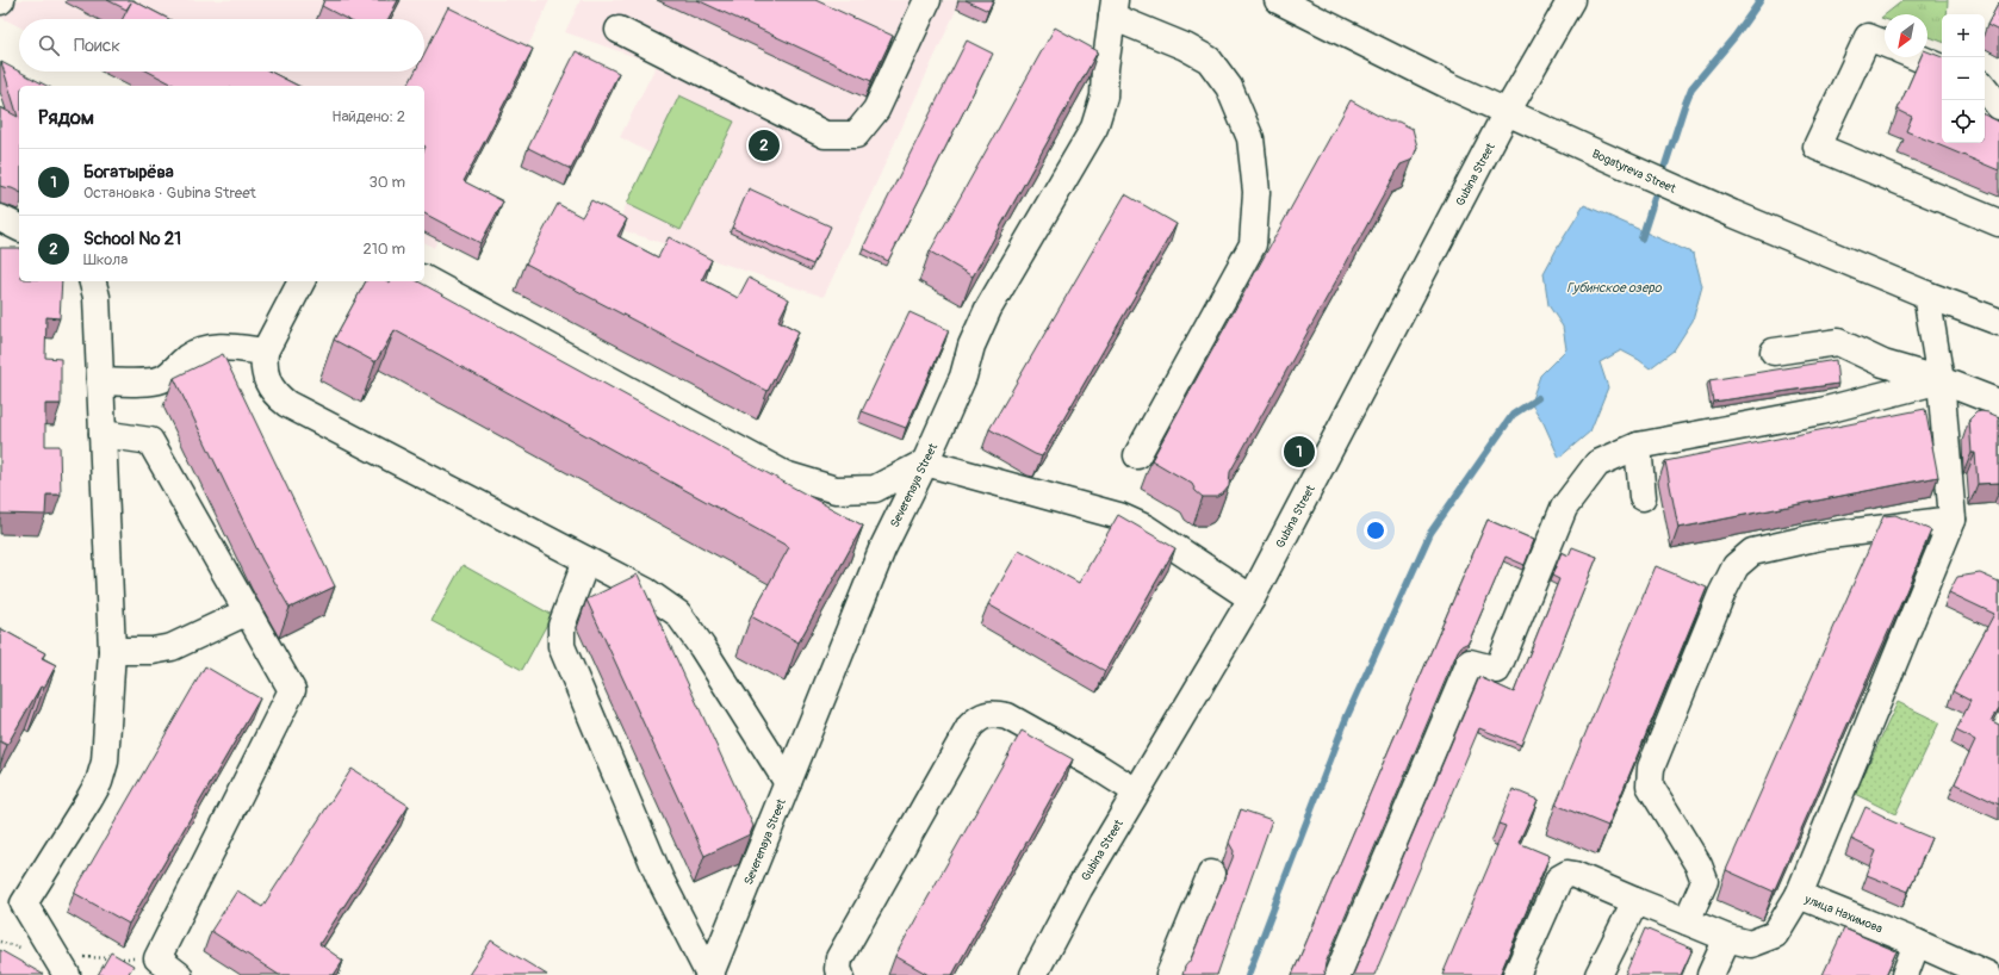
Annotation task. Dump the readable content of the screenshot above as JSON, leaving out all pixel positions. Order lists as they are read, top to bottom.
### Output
{
  "streets": {
    "street": [
      "Bogatyreva Street",
      "Gubina Street",
      "Severenaya Street",
      "улица Нахимова"
    ]
  },
  "crossings": [
    ["Bogatyreva Street", "Gubina Street"]
  ],
  "water": ["Губинское озеро"],
  "north": "bottom left",
  "page": {
    "map_buttons": ["+", "−"],
    "search": "Поиск",
    "heading": ["Рядом", "Найдено: 2"],
    "pins": ["2", "1"],
    "list": [
      {
        "mark": "1",
        "name": "Богатырёва",
        "note": "Остановка · Gubina Street",
        "value": "30 m"
      },
      {
        "mark": "2",
        "name": "School № 21",
        "note": "Школа",
        "value": "210 m"
      }
    ]
  }
}
